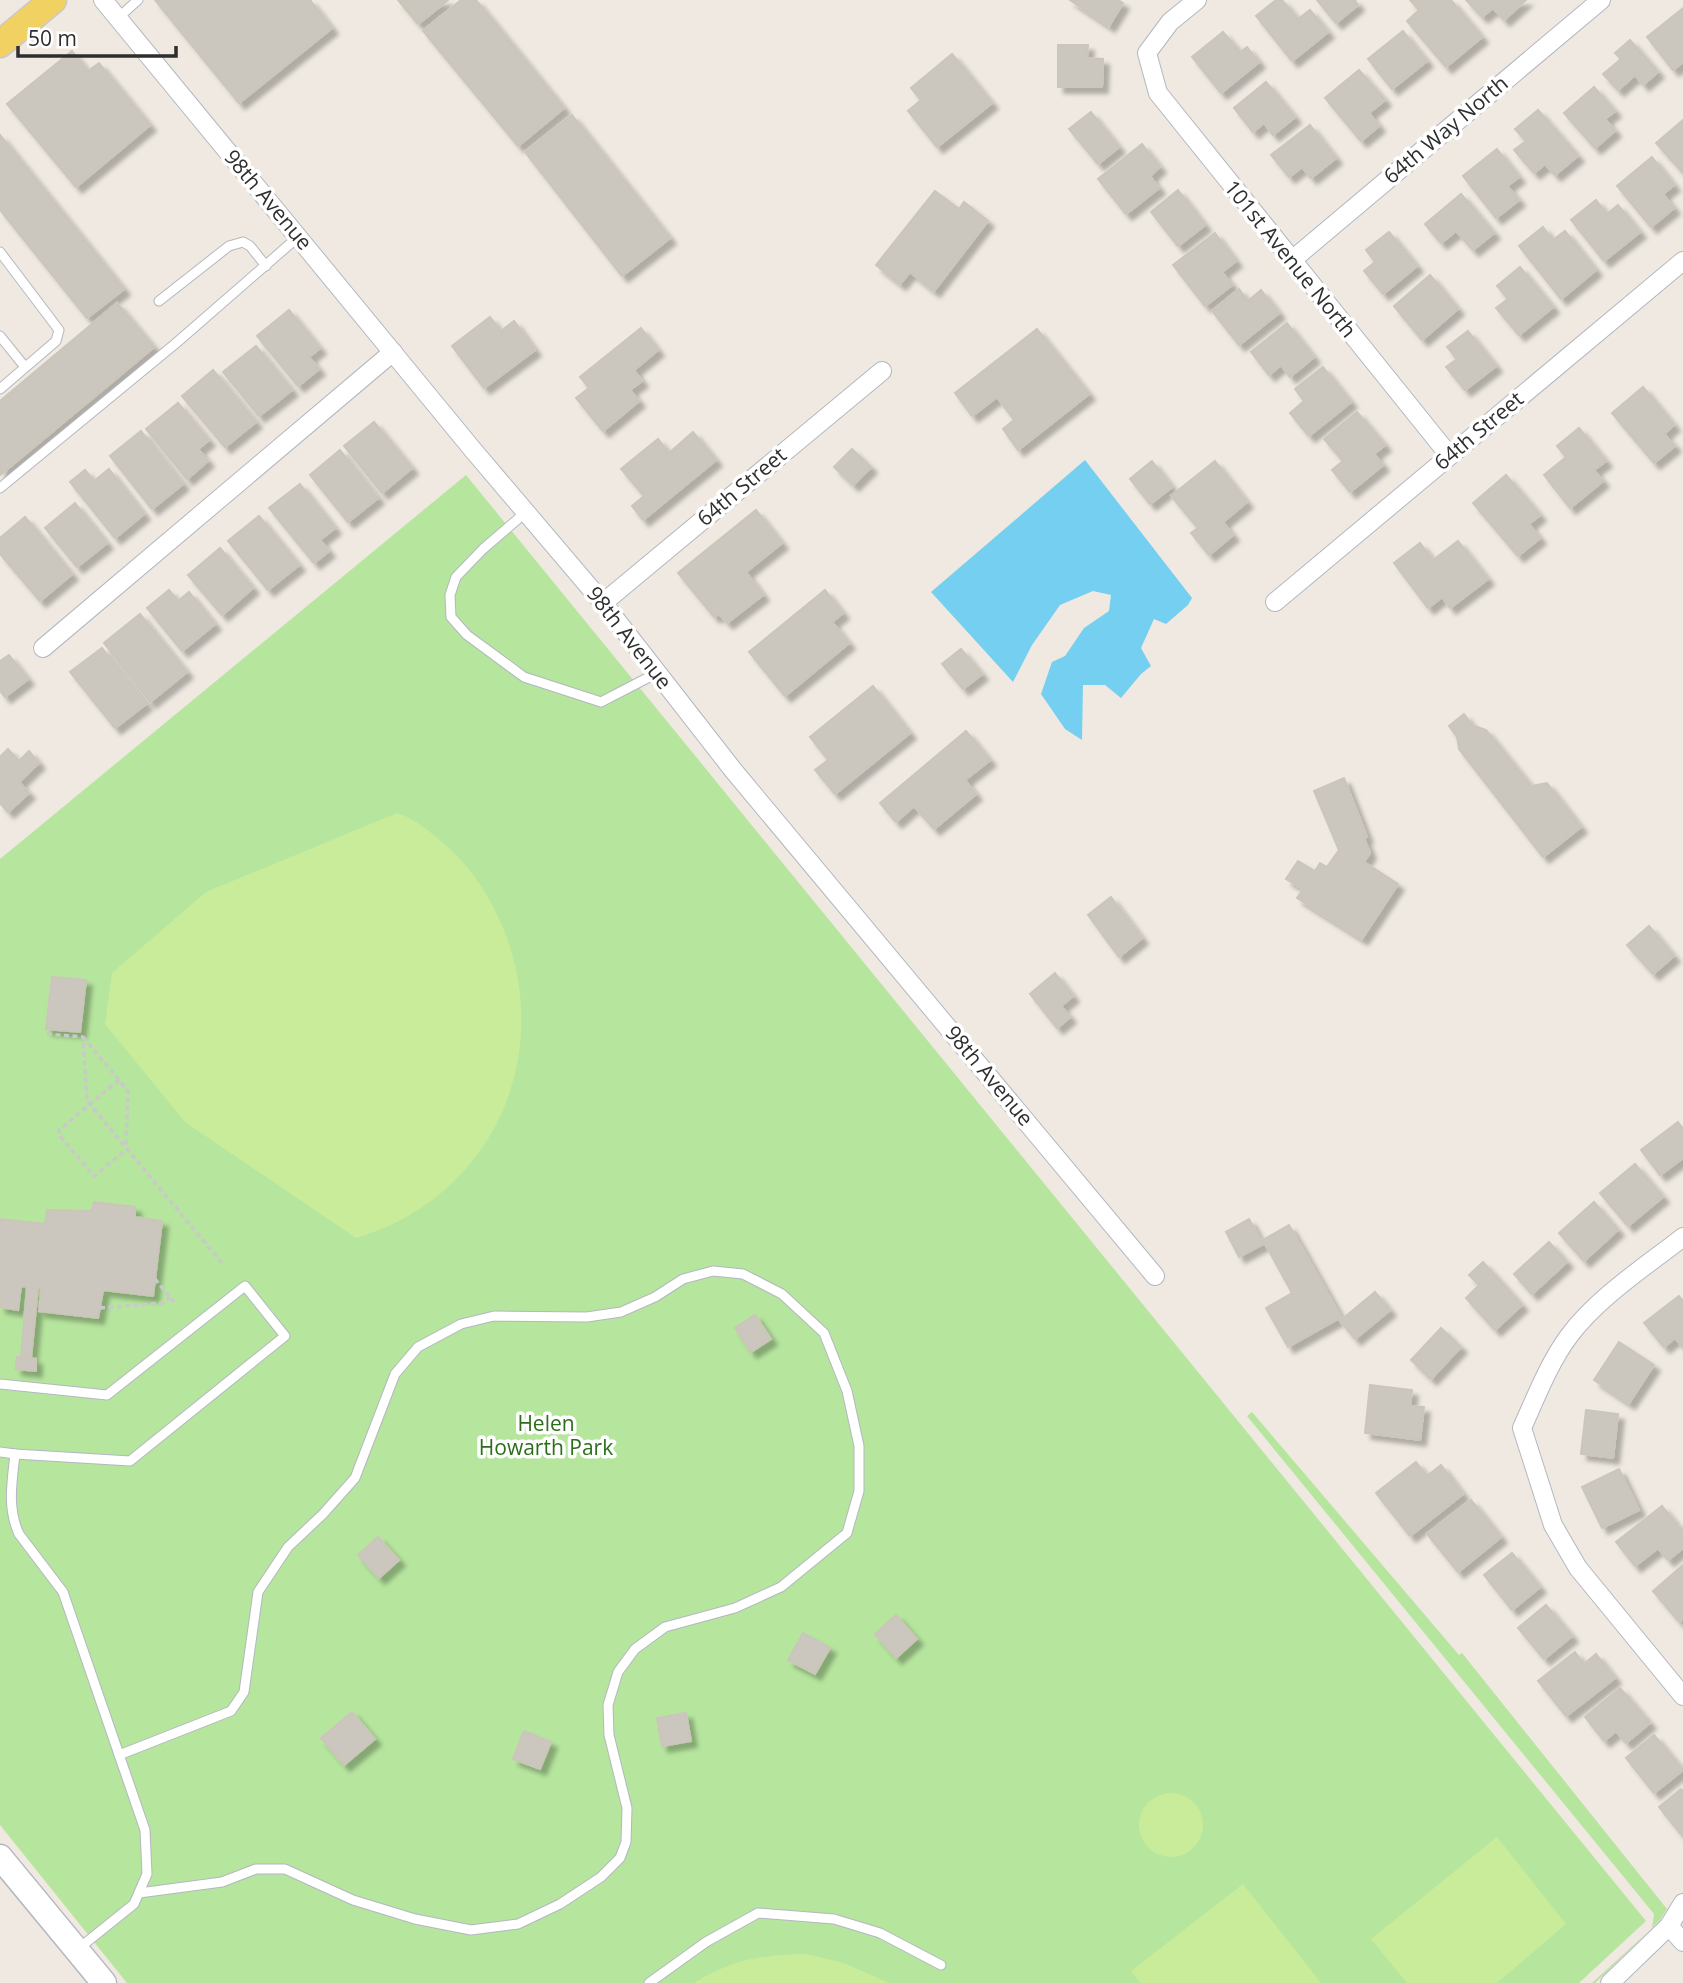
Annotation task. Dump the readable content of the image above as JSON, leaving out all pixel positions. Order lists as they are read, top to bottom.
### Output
{
  "streets": {
    "street": [
      "64th Way North",
      "98th Avenue",
      "101st Avenue North",
      "64th Street"
    ]
  },
  "crossings": [
    ["64th Way North", "101st Avenue North"],
    ["98th Avenue", "64th Street"],
    ["101st Avenue North", "64th Street"]
  ],
  "parks": ["Helen Howarth Park"],
  "scale_bar": "50 m"
}
